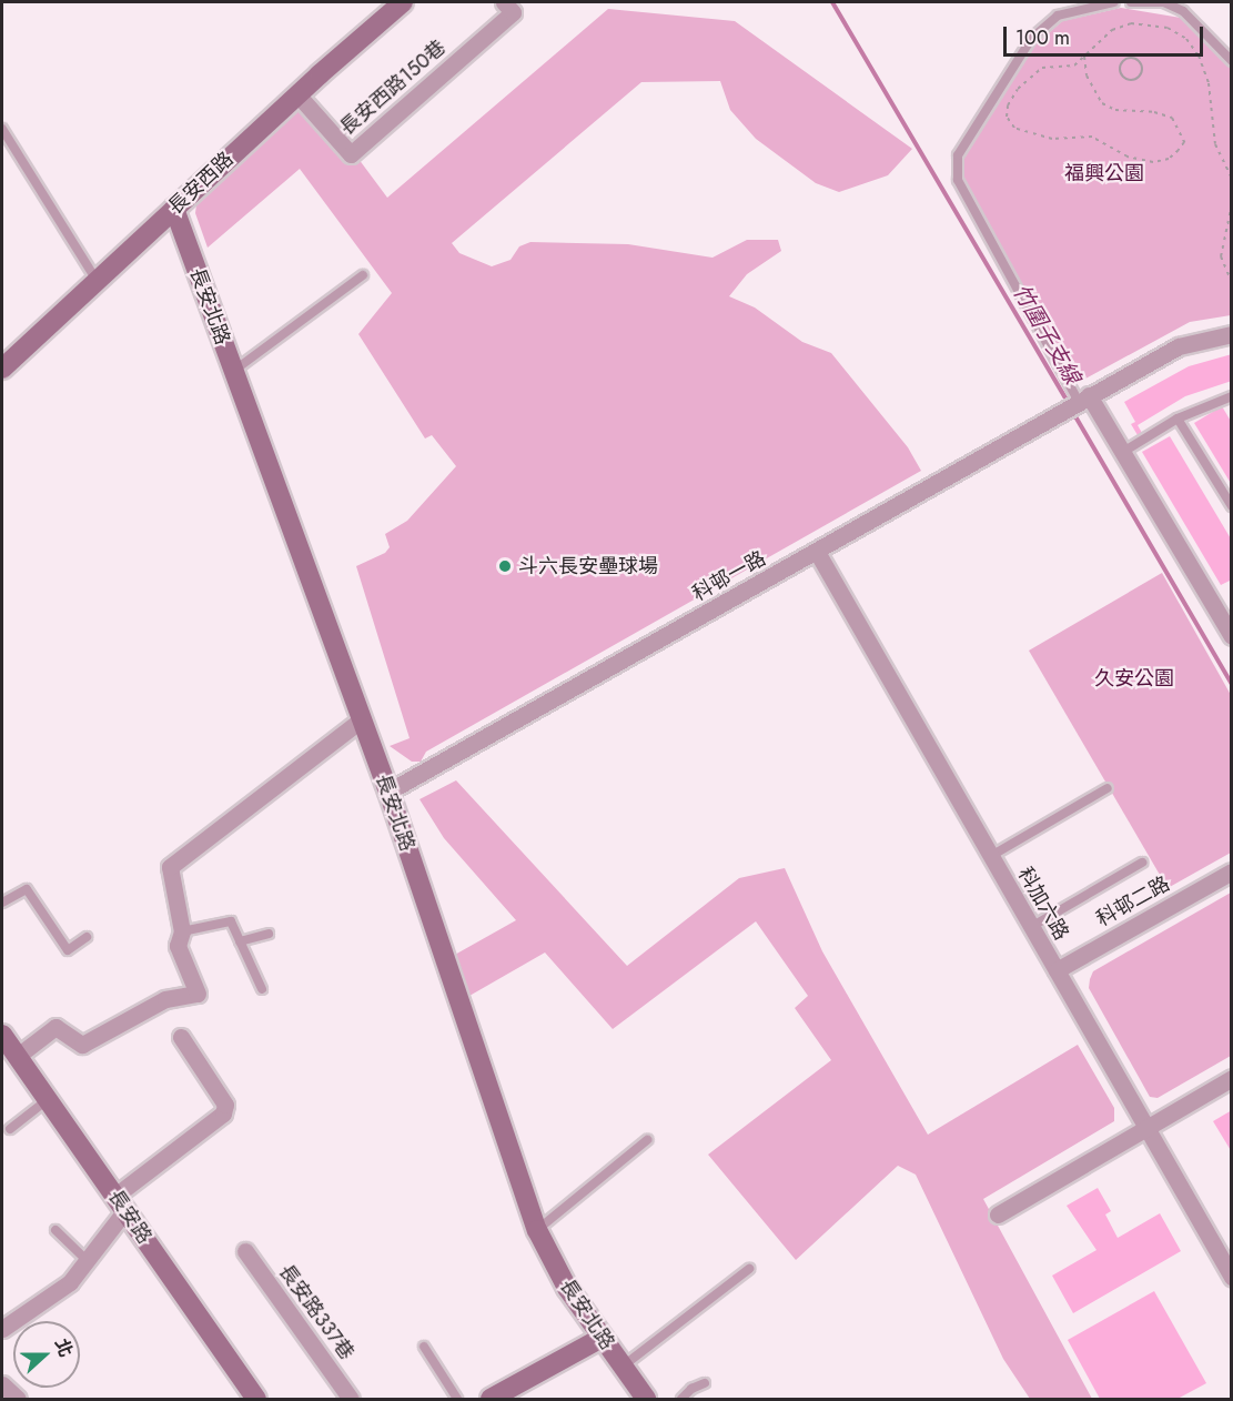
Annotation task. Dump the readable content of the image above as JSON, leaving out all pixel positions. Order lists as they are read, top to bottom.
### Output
{
  "streets": {
    "street": [
      "長安西路150巷",
      "長安西路",
      "長安北路",
      "科邨一路",
      "科邨二路",
      "科加六路",
      "長安路",
      "長安路337巷"
    ]
  },
  "crossings": [
    ["長安西路150巷", "長安西路"],
    ["長安西路", "長安北路"],
    ["長安北路", "科邨一路"],
    ["科邨一路", "科加六路"],
    ["科邨二路", "科加六路"]
  ],
  "water": ["竹圍子支線"],
  "parks": ["福興公園", "久安公園"],
  "places": ["斗六長安壘球場"],
  "scale_bar": "100 m",
  "north": "right"
}
